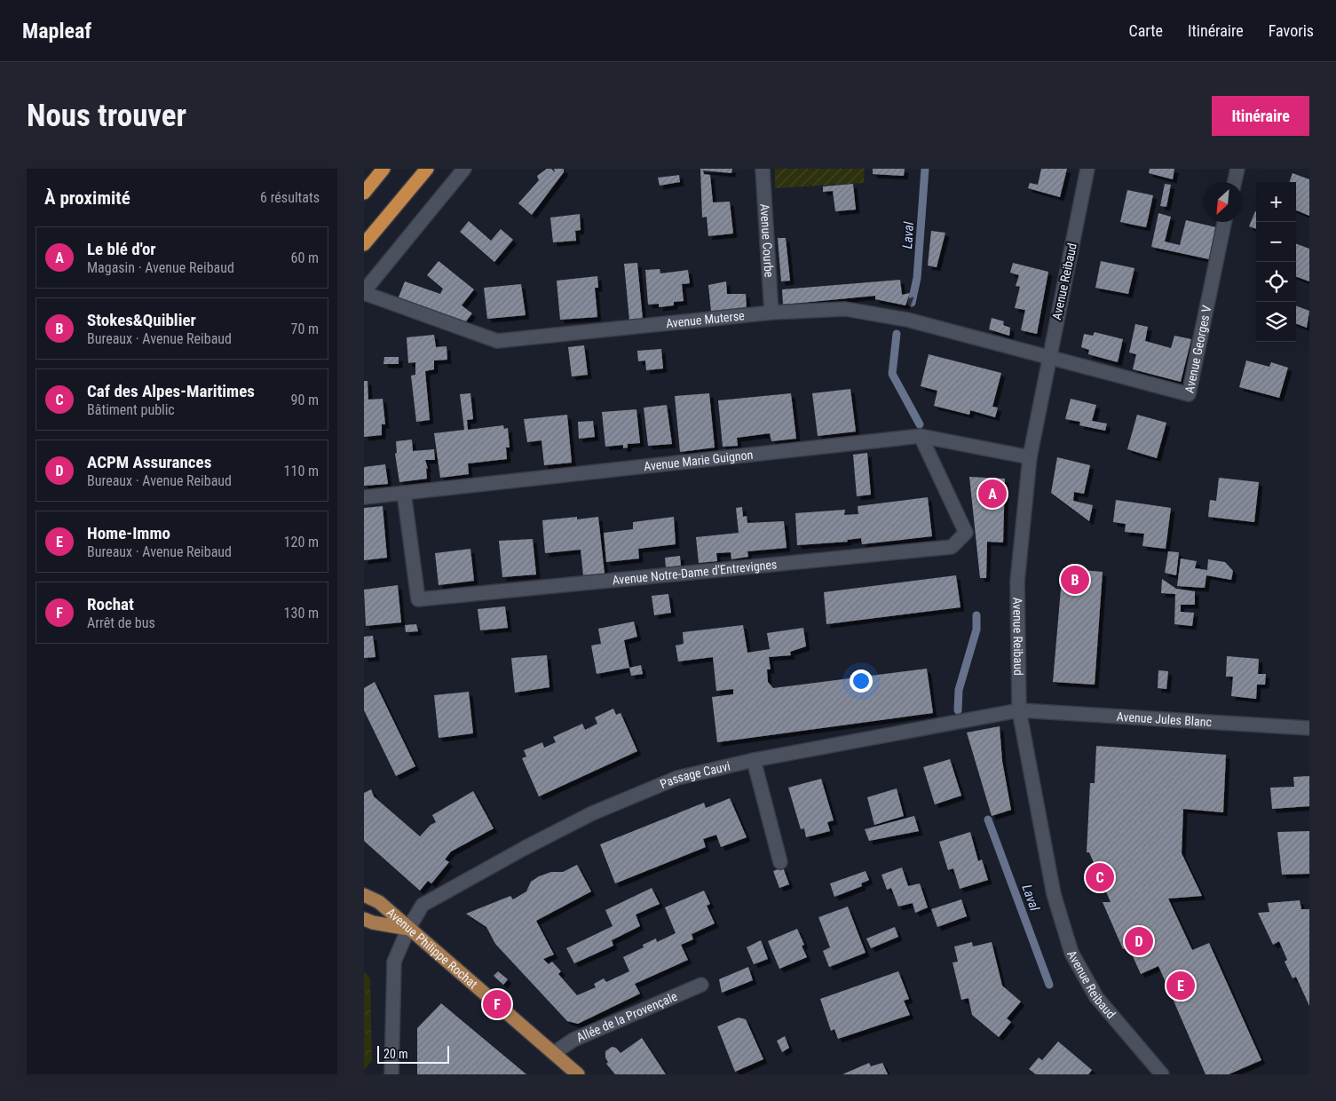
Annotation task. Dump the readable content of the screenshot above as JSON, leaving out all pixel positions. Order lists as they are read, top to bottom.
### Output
{
  "streets": {
    "main road": ["Avenue Philippe Rochat"],
    "street": [
      "Avenue Courbe",
      "Avenue Reibaud",
      "Avenue Muterse",
      "Avenue Georges V",
      "Avenue Marie Guignon",
      "Avenue Notre-Dame d'Entrevignes",
      "Avenue Jules Blanc",
      "Passage Cauvi",
      "Allée de la Provençale"
    ]
  },
  "crossings": [
    ["Avenue Courbe", "Avenue Muterse"],
    ["Avenue Reibaud", "Avenue Muterse"],
    ["Avenue Reibaud", "Avenue Georges V"],
    ["Avenue Reibaud", "Avenue Marie Guignon"],
    ["Avenue Reibaud", "Avenue Jules Blanc"],
    ["Avenue Reibaud", "Passage Cauvi"],
    ["Avenue Muterse", "Avenue Georges V"],
    ["Avenue Marie Guignon", "Avenue Notre-Dame d'Entrevignes"],
    ["Avenue Jules Blanc", "Passage Cauvi"],
    ["Passage Cauvi", "Avenue Philippe Rochat"],
    ["Avenue Philippe Rochat", "Allée de la Provençale"]
  ],
  "water": ["Laval"],
  "scale_bar": "20 m",
  "north": "bottom left",
  "page": {
    "header": "Mapleaf",
    "nav": ["Carte", "Itinéraire", "Favoris"],
    "buttons": "Itinéraire",
    "title": "Nous trouver",
    "heading": ["À proximité", "6 résultats"],
    "map_buttons": ["+", "−"],
    "list": [
      {
        "mark": "A",
        "name": "Le blé d'or",
        "note": "Magasin · Avenue Reibaud",
        "value": "60 m"
      },
      {
        "mark": "B",
        "name": "Stokes&Quiblier",
        "note": "Bureaux · Avenue Reibaud",
        "value": "70 m"
      },
      {
        "mark": "C",
        "name": "Caf des Alpes-Maritimes",
        "note": "Bâtiment public",
        "value": "90 m"
      },
      {
        "mark": "D",
        "name": "ACPM Assurances",
        "note": "Bureaux · Avenue Reibaud",
        "value": "110 m"
      },
      {
        "mark": "E",
        "name": "Home-Immo",
        "note": "Bureaux · Avenue Reibaud",
        "value": "120 m"
      },
      {
        "mark": "F",
        "name": "Rochat",
        "note": "Arrêt de bus",
        "value": "130 m"
      }
    ],
    "pins": [
      "A",
      "B",
      "C",
      "D",
      "E",
      "F"
    ],
    "scale": "20 m"
  }
}
